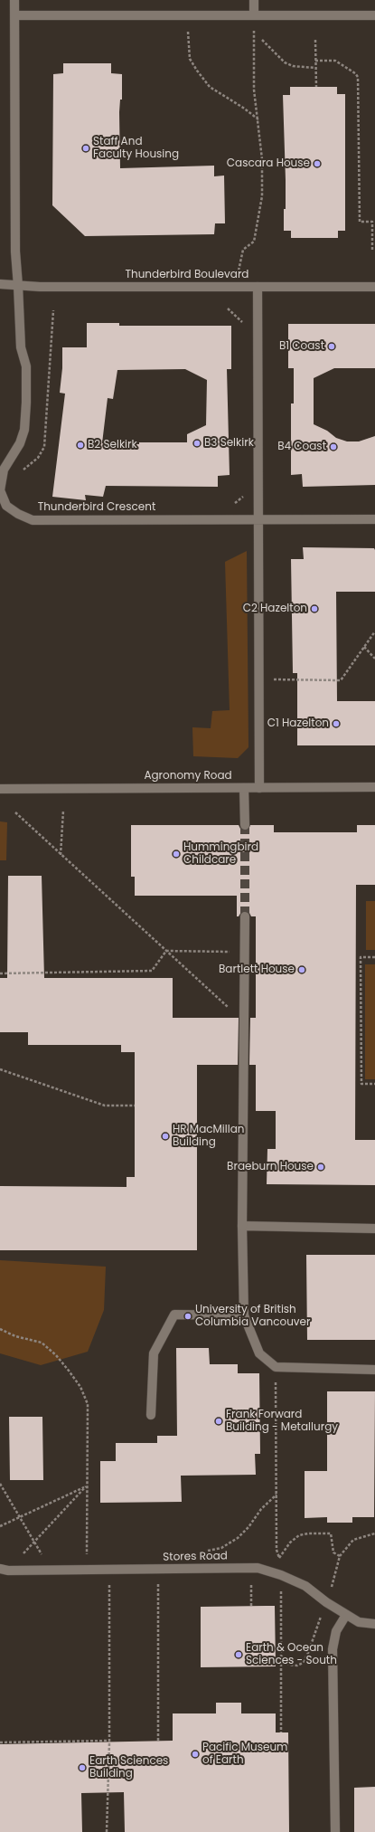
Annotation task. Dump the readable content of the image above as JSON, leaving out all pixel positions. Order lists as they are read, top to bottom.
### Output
{
  "streets": {
    "street": [
      "Thunderbird Boulevard",
      "Thunderbird Crescent",
      "Agronomy Road",
      "Stores Road"
    ]
  },
  "crossings": [
    ["Thunderbird Boulevard", "Thunderbird Crescent"]
  ],
  "places": [
    "Staff And Faculty Housing",
    "Cascara House",
    "B1 Coast",
    "B3 Selkirk",
    "B2 Selkirk",
    "B4 Coast",
    "C2 Hazelton",
    "C1 Hazelton",
    "Hummingbird Childcare",
    "Bartlett House",
    "HR MacMillan Building",
    "Braeburn House",
    "University of British Columbia Vancouver",
    "Frank Forward Building - Metallurgy",
    "Earth & Ocean Sciences - South",
    "Pacific Museum of Earth",
    "Earth Sciences Building"
  ]
}
